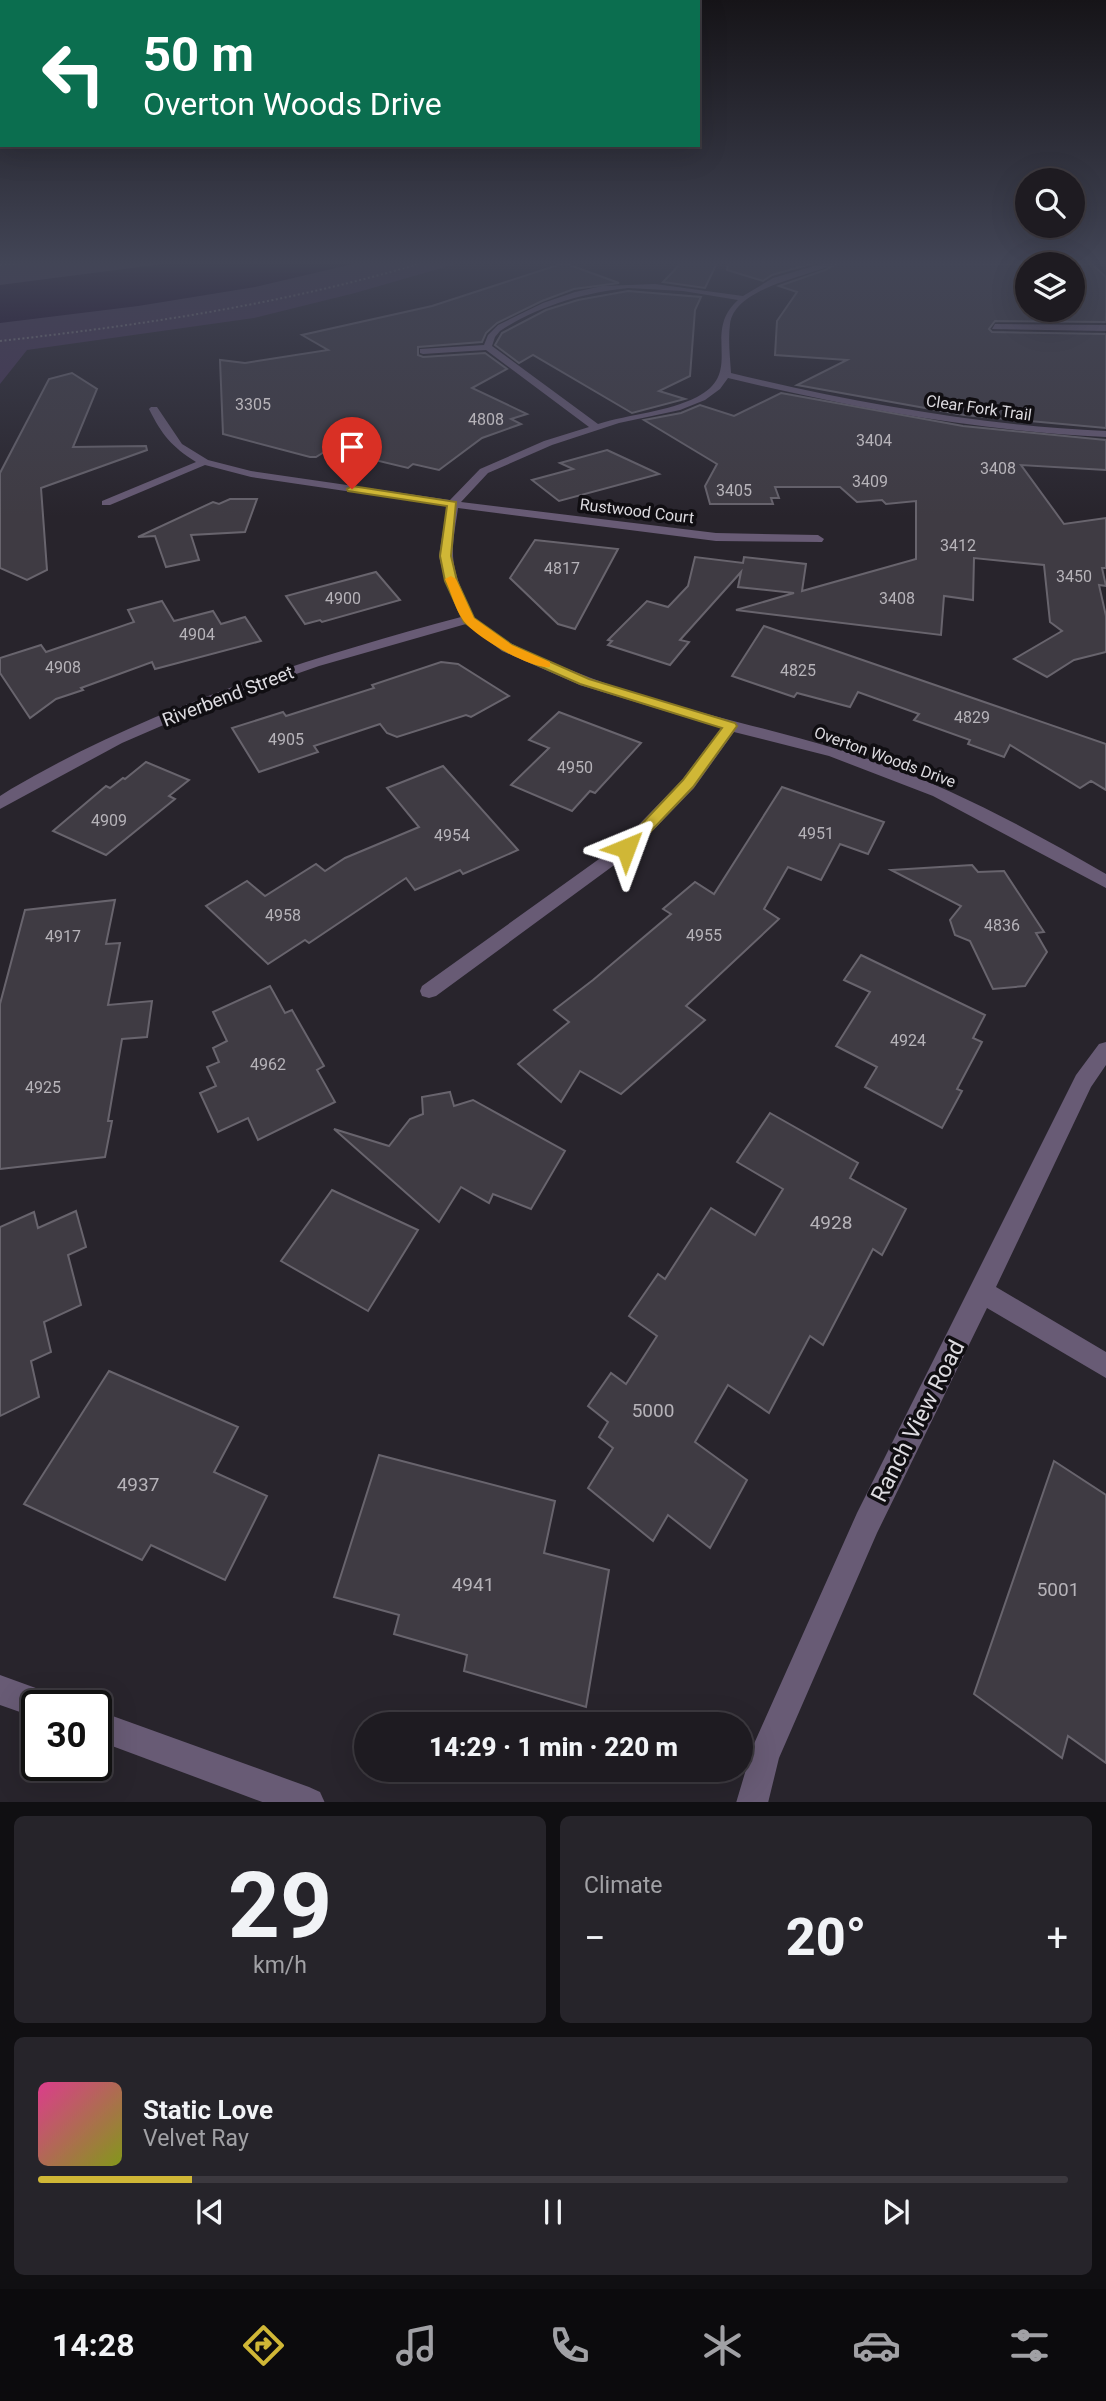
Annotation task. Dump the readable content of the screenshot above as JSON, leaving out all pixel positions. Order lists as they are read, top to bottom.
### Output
{
  "streets": {
    "street": [
      "Clear Fork Trail",
      "Rustwood Court",
      "Riverbend Street",
      "Overton Woods Drive",
      "Ranch View Road"
    ]
  },
  "crossings": [
    ["Riverbend Street", "Overton Woods Drive"]
  ],
  "house_numbers": [
    "3305",
    "4808",
    "3404",
    "3408",
    "3409",
    "3405",
    "3412",
    "4817",
    "3450",
    "4900",
    "3408",
    "4904",
    "4908",
    "4825",
    "4829",
    "4905",
    "4950",
    "4909",
    "4951",
    "4954",
    "4958",
    "4836",
    "4955",
    "4917",
    "4924",
    "4962",
    "4925",
    "4928",
    "5000",
    "4937",
    "4941",
    "5001"
  ],
  "page": {
    "turn": ["50 m", "Overton Woods Drive"],
    "limit": "30",
    "trip": "14:29 · 1 min · 220 m",
    "tile": [
      ["29", "km/h"],
      "Climate"
    ],
    "heat": ["−", "20°", "+"],
    "song": ["Static Love", "Velvet Ray"],
    "tabs": "14:28"
  }
}
